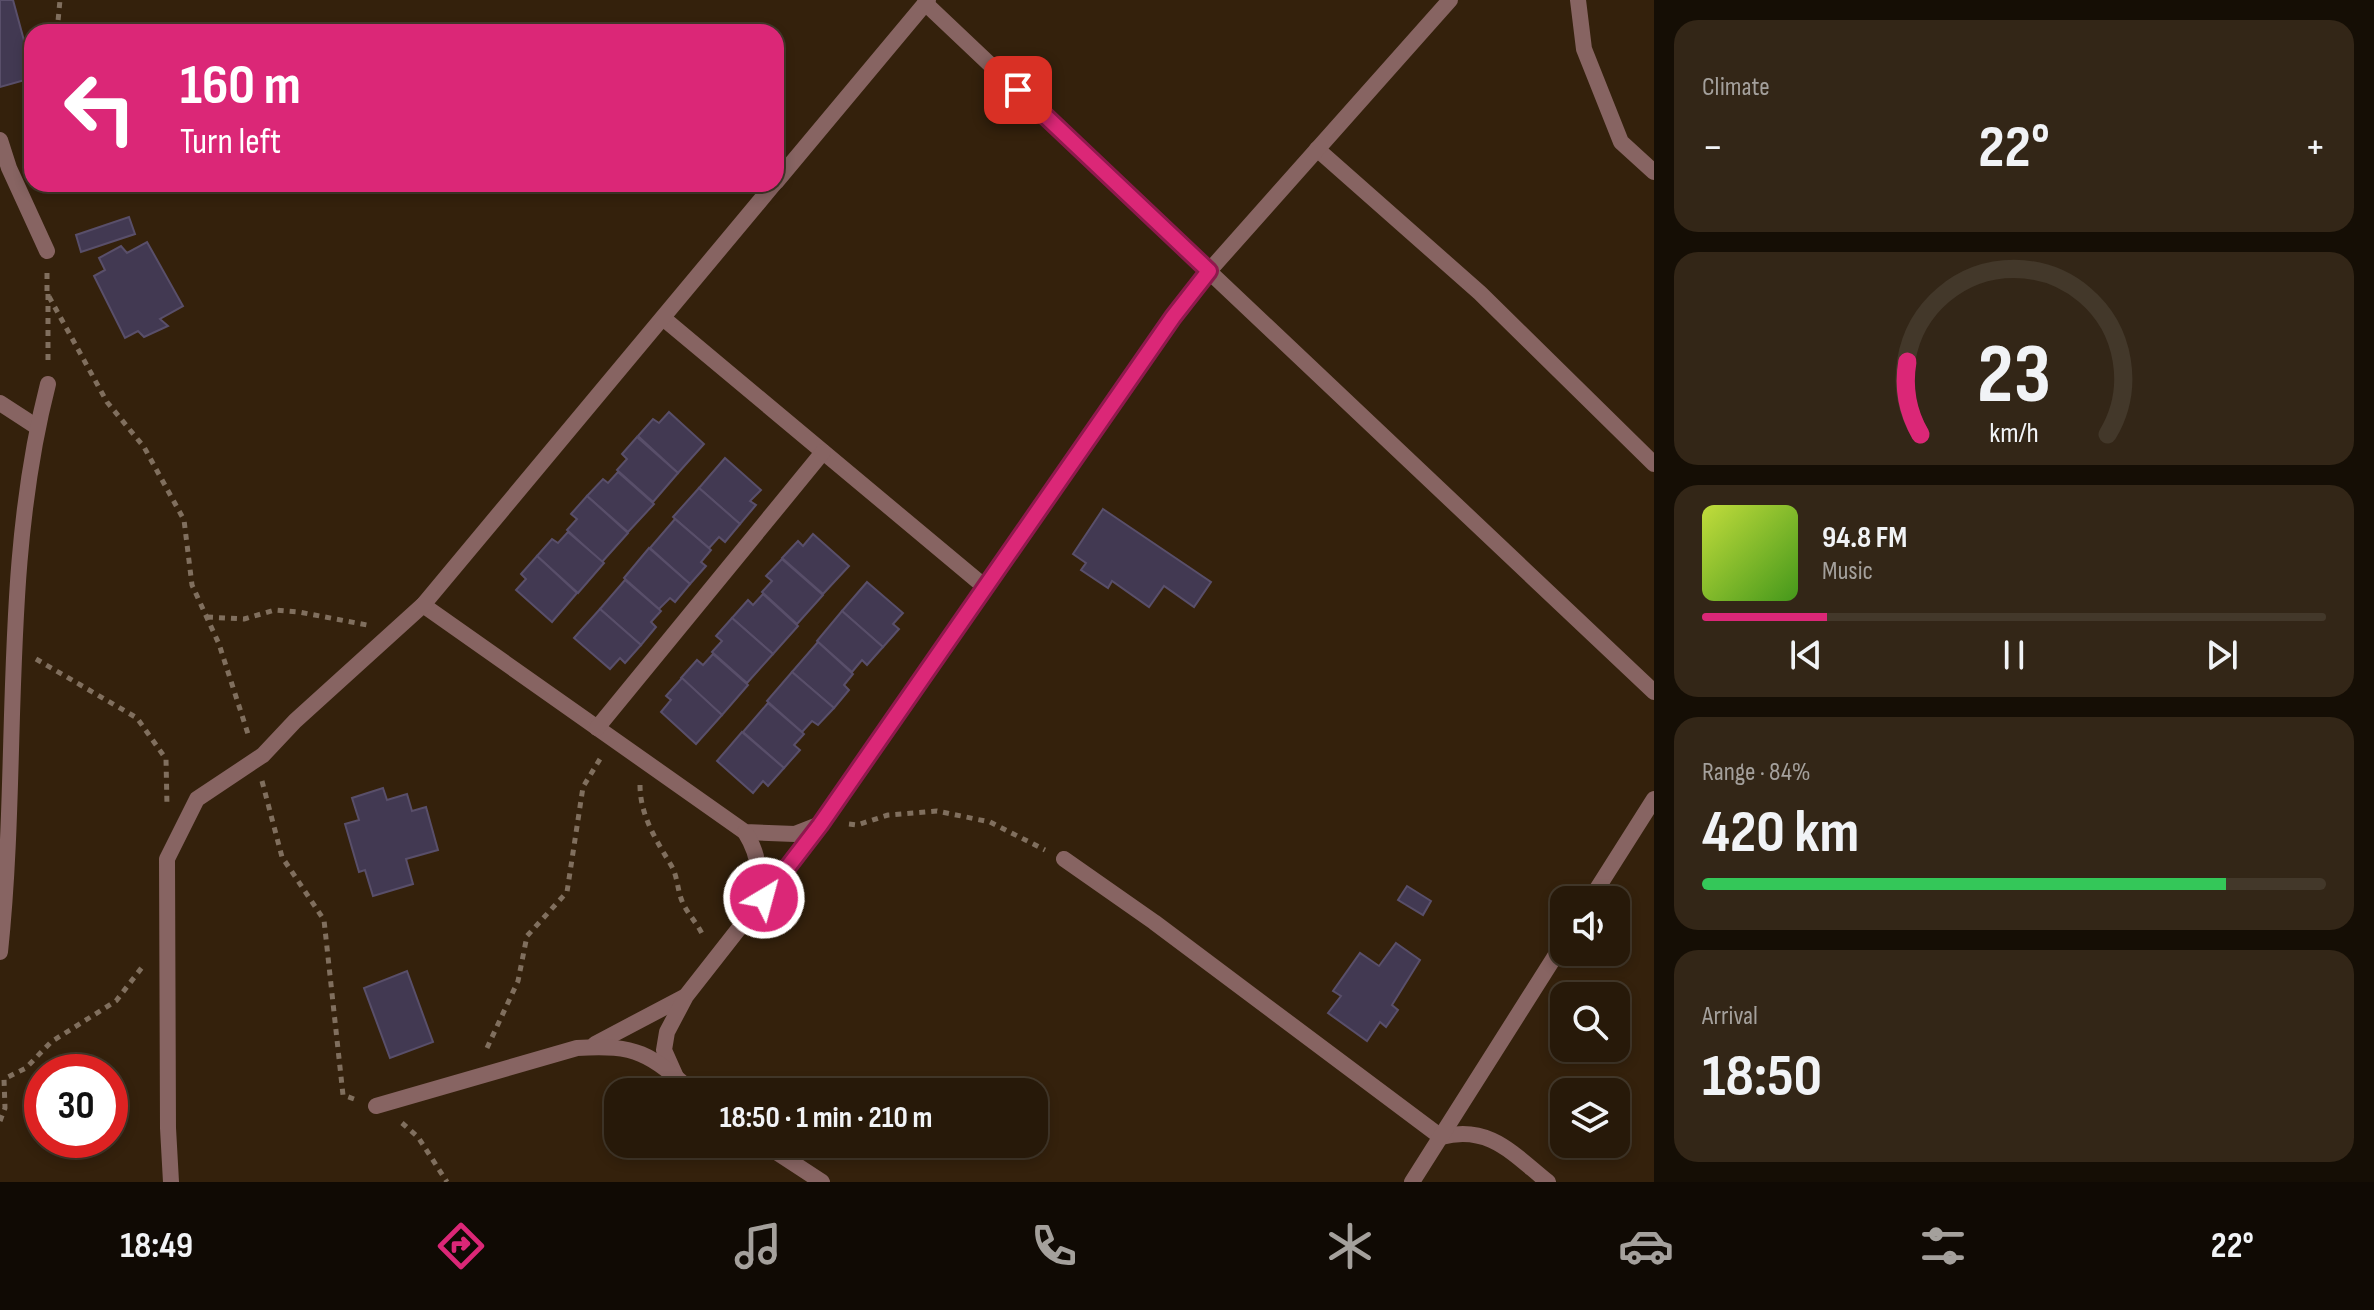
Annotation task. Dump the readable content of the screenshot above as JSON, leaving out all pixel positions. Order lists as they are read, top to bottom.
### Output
{
  "page": {
    "tile": [
      "Climate",
      ["Range · 84%", "420 km"],
      ["Arrival", "18:50"]
    ],
    "turn": ["160 m", "Turn left"],
    "heat": ["−", "22°", "+"],
    "song": ["94.8 FM", "Music"],
    "limit": "30",
    "trip": "18:50 · 1 min · 210 m",
    "tabs": ["18:49", "22°"],
    "gauge": ["23", "km/h"]
  }
}
